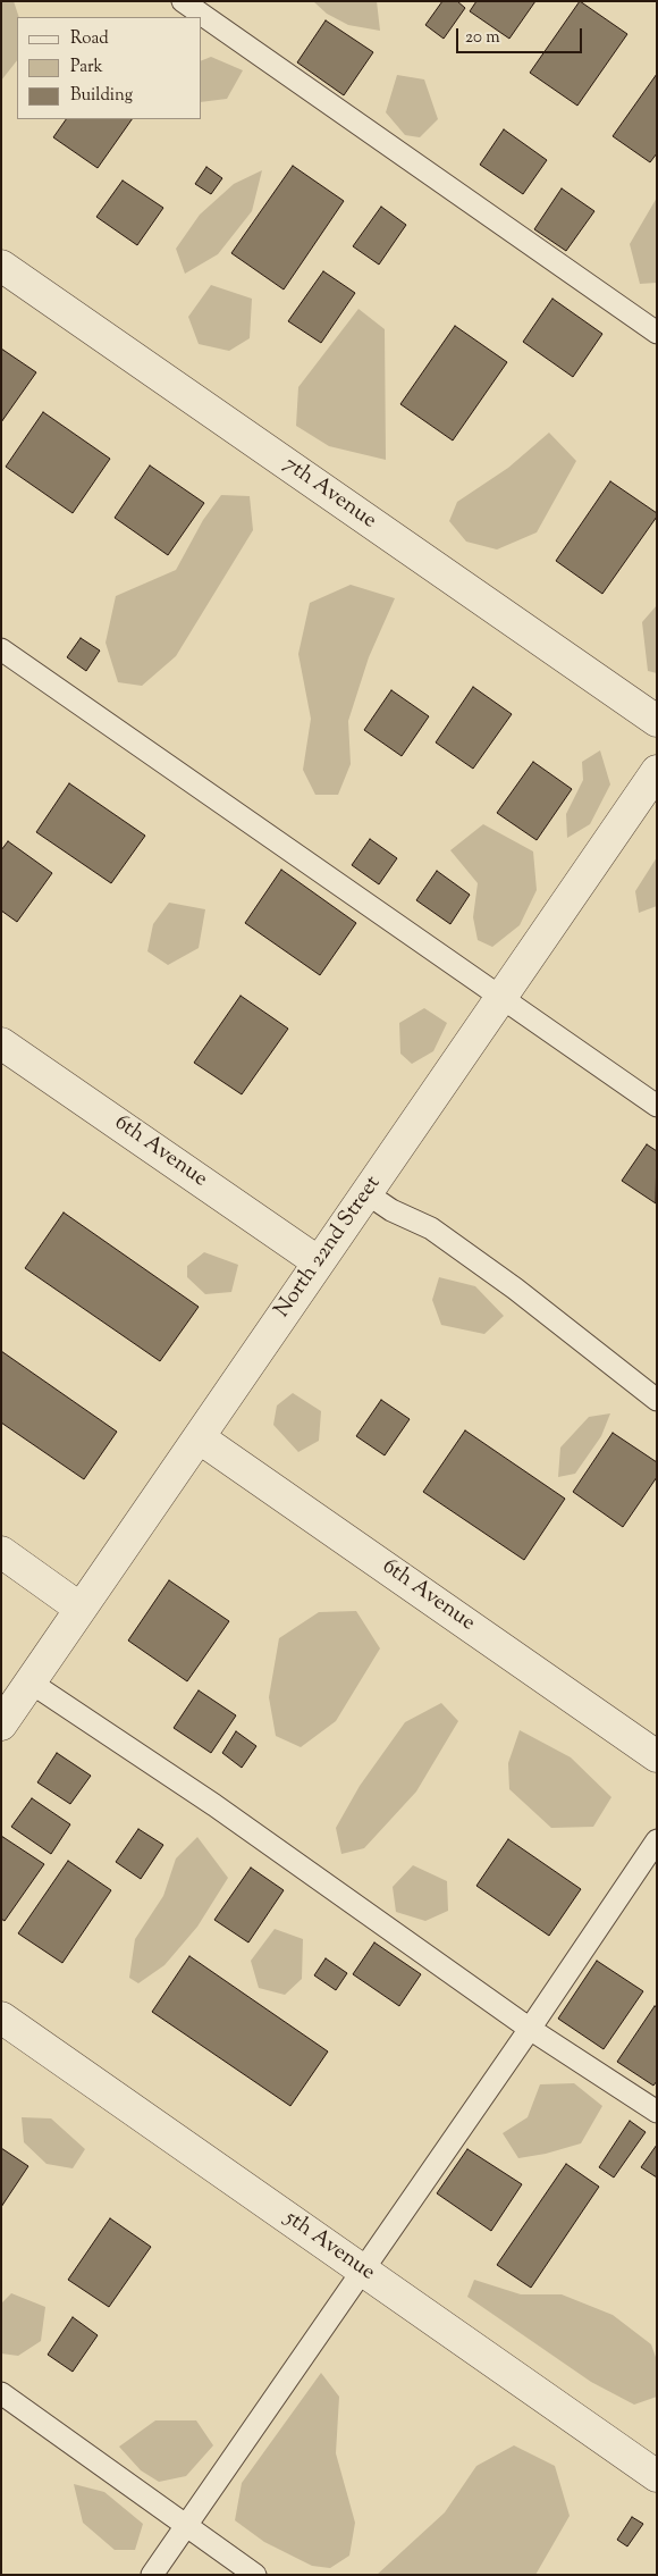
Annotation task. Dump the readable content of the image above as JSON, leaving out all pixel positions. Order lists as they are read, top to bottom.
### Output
{
  "streets": {
    "street": [
      "7th Avenue",
      "6th Avenue",
      "North 22nd Street",
      "5th Avenue"
    ]
  },
  "crossings": [
    ["6th Avenue", "North 22nd Street"]
  ],
  "legend": ["Road", "Park", "Building"],
  "scale_bar": "20 m"
}
